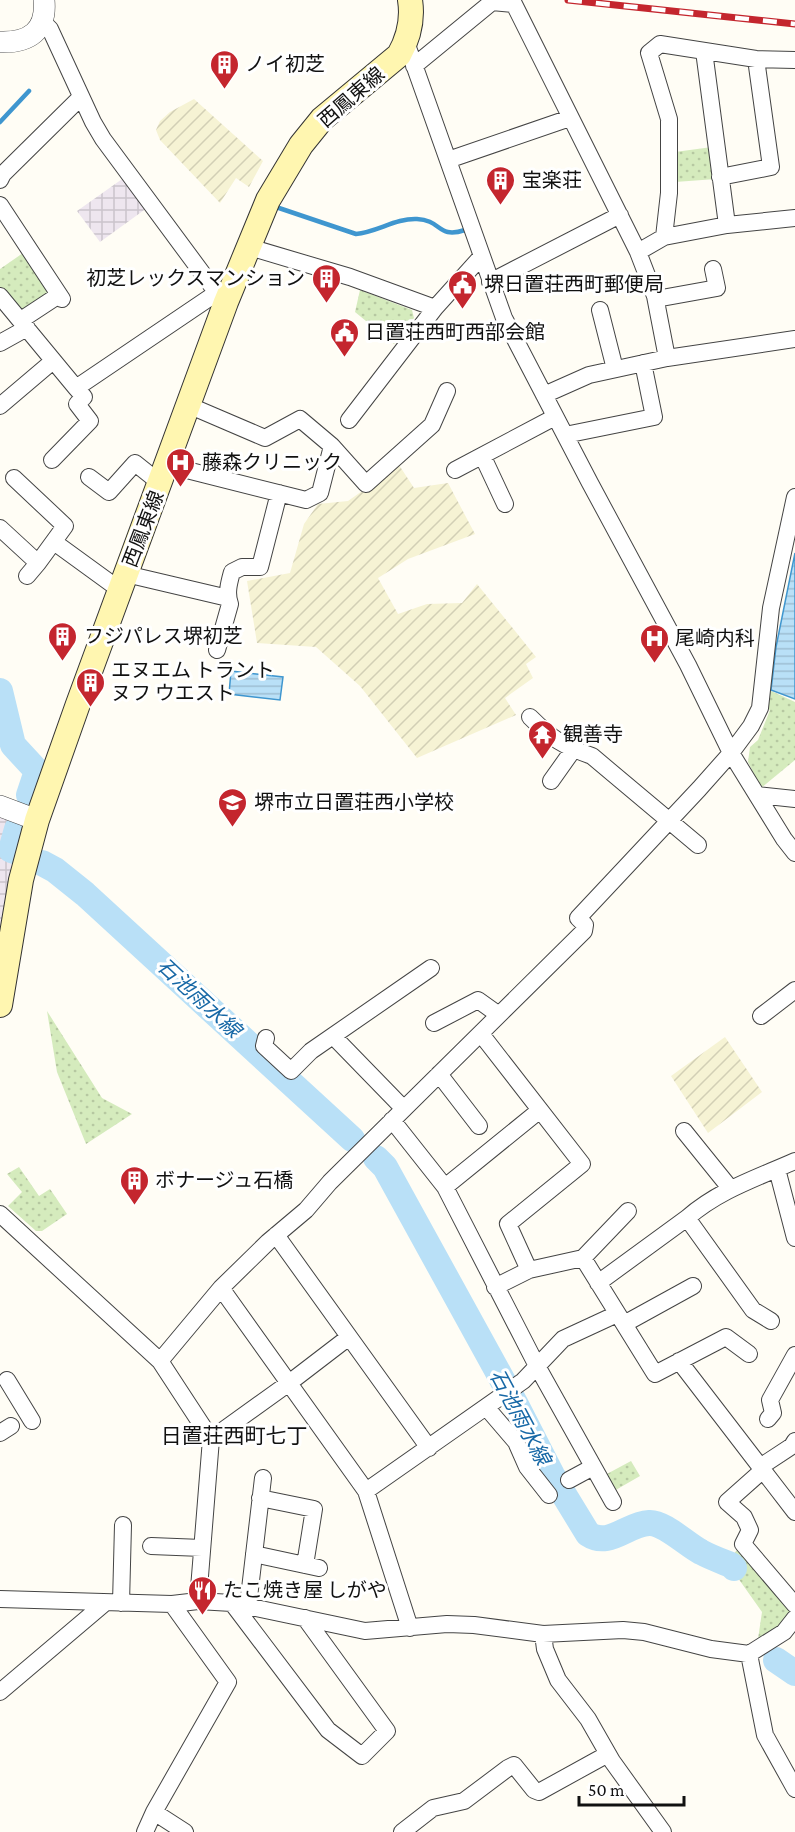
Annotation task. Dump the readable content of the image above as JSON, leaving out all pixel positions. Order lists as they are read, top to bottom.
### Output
{
  "streets": {
    "main road": ["西鳳東線"]
  },
  "districts": ["日置荘西町七丁"],
  "water": ["石池雨水線"],
  "places": {
    "building": [
      "ノイ初芝",
      "宝楽荘",
      "初芝レックスマンション",
      "フジパレス堺初芝",
      "エヌエム トラント ヌフ ウエスト",
      "ボナージュ石橋"
    ],
    "public building": ["堺日置荘西町郵便局", "日置荘西町西部会館"],
    "hospital": ["藤森クリニック", "尾崎内科"],
    "temple": ["観善寺"],
    "school or university": ["堺市立日置荘西小学校"],
    "restaurant": ["たこ焼き屋 しがや"]
  },
  "scale_bar": "50 m"
}
